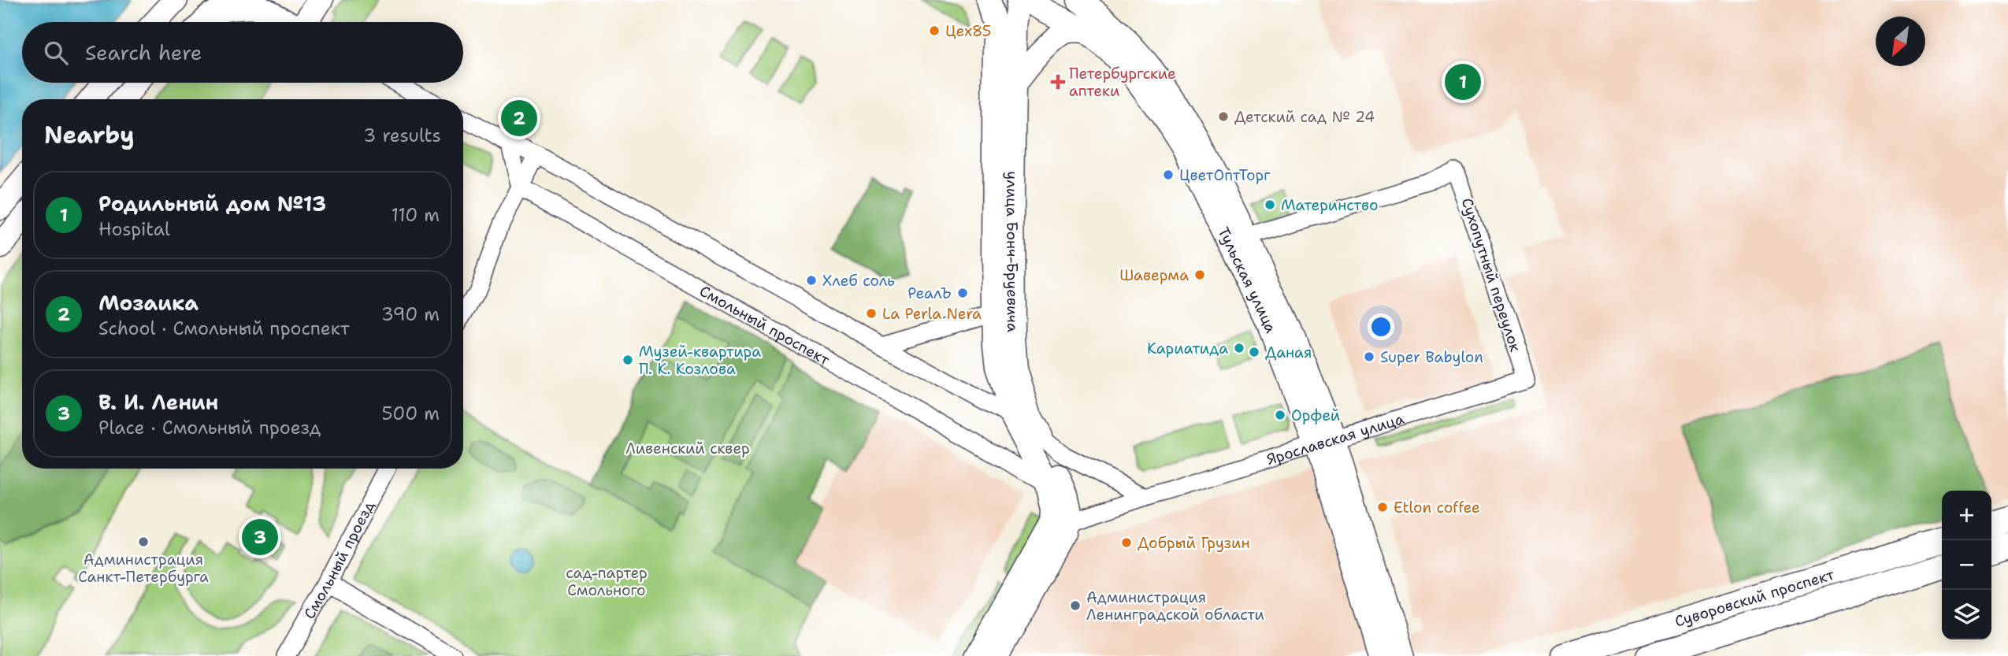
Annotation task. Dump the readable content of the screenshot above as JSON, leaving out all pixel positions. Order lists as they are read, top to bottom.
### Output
{
  "streets": {
    "main road": ["улица Бонч-Бруевича", "Тульская улица", "Суворовский проспект"],
    "street": [
      "Сухопутный переулок",
      "Смольный проспект",
      "Ярославская улица",
      "Смольный проезд"
    ]
  },
  "crossings": [
    ["улица Бонч-Бруевича", "Смольный проспект"],
    ["Сухопутный переулок", "Тульская улица"],
    ["Сухопутный переулок", "Ярославская улица"],
    ["Тульская улица", "Ярославская улица"]
  ],
  "parks": ["Ливенский сквер", "сад-партер Смольного"],
  "places": {
    "other": [
      "Цех85",
      "Детский сад № 24",
      "ЦветОптТорг",
      "Материнство",
      "Шаверма",
      "Хлеб соль",
      "РеалЪ",
      "La Perla Nera",
      "Кариатида",
      "Даная",
      "Super Babylon",
      "Музей-квартира П. К. Козлова",
      "Орфей",
      "Etlon coffee",
      "Администрация Санкт-Петербурга",
      "Добрый Грузин",
      "Администрация Ленинградской области"
    ],
    "health": ["Петербургские аптеки"]
  },
  "north": "bottom left",
  "page": {
    "search": "Search here",
    "pins": ["1", "2", "3"],
    "heading": ["Nearby", "3 results"],
    "list": [
      {
        "mark": "1",
        "name": "Родильный дом №13",
        "note": "Hospital",
        "value": "110 m"
      },
      {
        "mark": "2",
        "name": "Мозаика",
        "note": "School · Смольный проспект",
        "value": "390 m"
      },
      {
        "mark": "3",
        "name": "В. И. Ленин",
        "note": "Place · Смольный проезд",
        "value": "500 m"
      }
    ],
    "map_buttons": ["+", "−"]
  }
}
